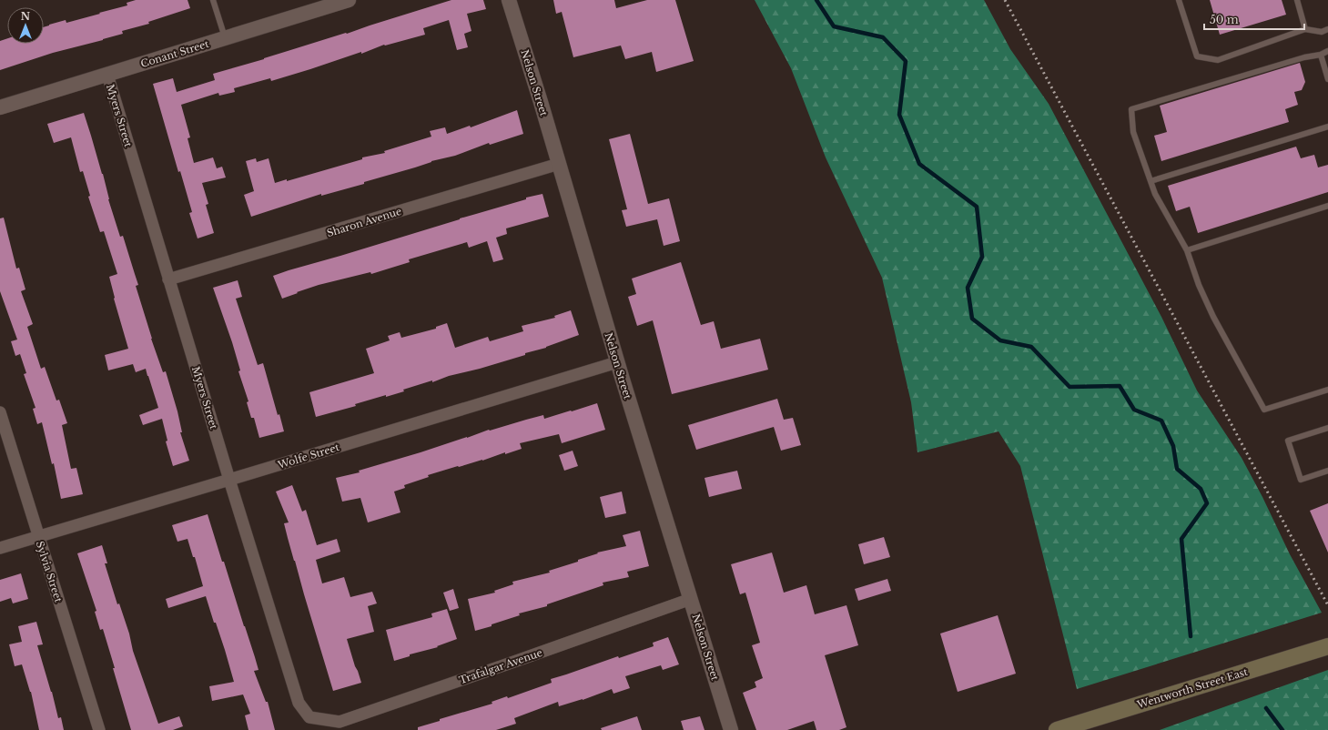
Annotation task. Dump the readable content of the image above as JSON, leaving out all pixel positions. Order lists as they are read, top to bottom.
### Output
{
  "streets": {
    "main road": ["Wentworth Street East"],
    "street": [
      "Conant Street",
      "Nelson Street",
      "Myers Street",
      "Sharon Avenue",
      "Wolfe Street",
      "Sylvia Street",
      "Trafalgar Avenue"
    ]
  },
  "crossings": [
    ["Conant Street", "Myers Street"],
    ["Nelson Street", "Sharon Avenue"],
    ["Nelson Street", "Wolfe Street"],
    ["Nelson Street", "Trafalgar Avenue"],
    ["Myers Street", "Sharon Avenue"],
    ["Myers Street", "Wolfe Street"],
    ["Myers Street", "Trafalgar Avenue"],
    ["Wolfe Street", "Sylvia Street"]
  ],
  "scale_bar": "50 m",
  "north": "top"
}
